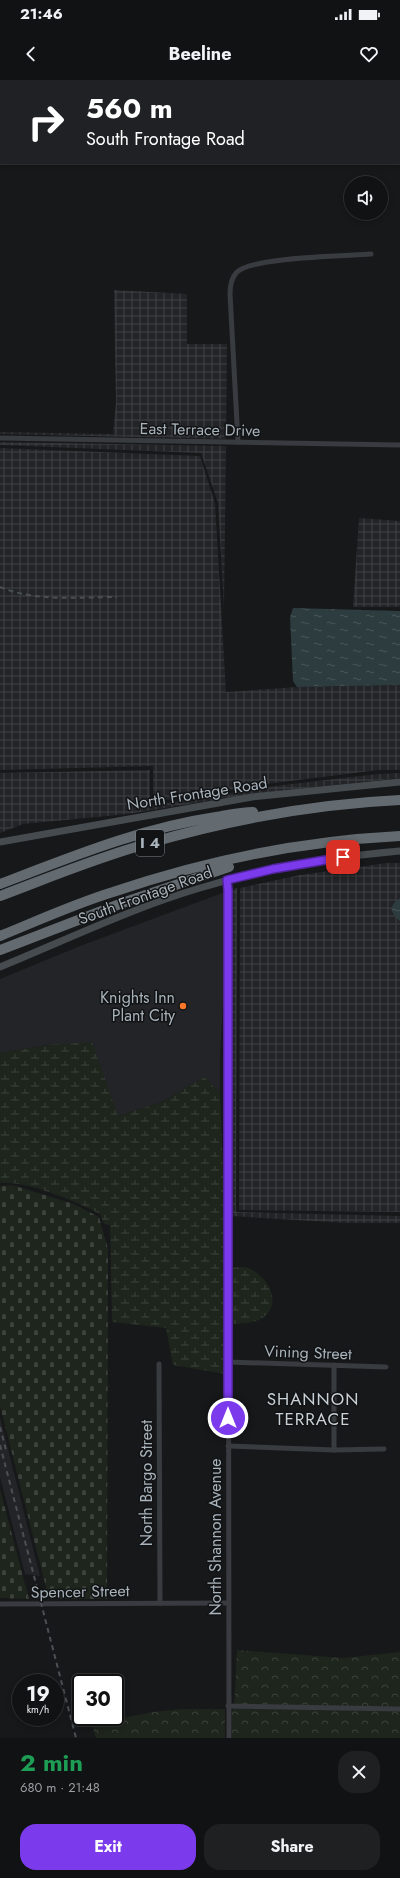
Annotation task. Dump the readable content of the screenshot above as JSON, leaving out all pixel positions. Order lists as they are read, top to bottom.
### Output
{
  "streets": {
    "highway": ["I 4"],
    "street": [
      "East Terrace Drive",
      "North Frontage Road",
      "South Frontage Road",
      "Vining Street",
      "North Bargo Street",
      "North Shannon Avenue",
      "Spencer Street"
    ]
  },
  "crossings": [
    ["South Frontage Road", "North Shannon Avenue"],
    ["Vining Street", "North Shannon Avenue"],
    ["North Bargo Street", "Spencer Street"],
    ["North Shannon Avenue", "Spencer Street"]
  ],
  "districts": ["SHANNON TERRACE"],
  "places": ["Knights Inn Plant City"],
  "page": {
    "status": "21:46",
    "header": "Beeline",
    "turn": ["560 m", "South Frontage Road"],
    "speed": "19 km/h",
    "limit": "30",
    "heading": ["2 min", "680 m · 21:48"],
    "buttons": ["Exit", "Share"]
  }
}
